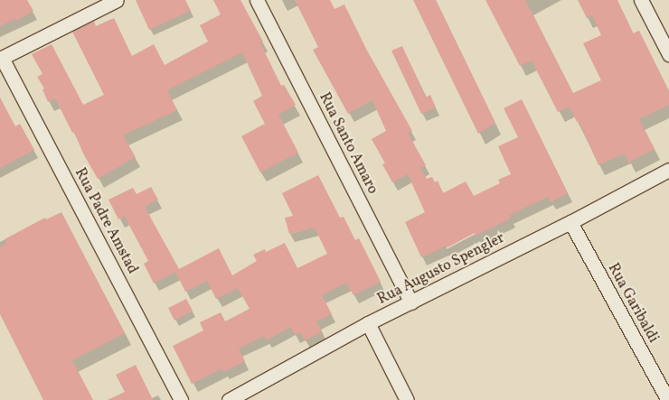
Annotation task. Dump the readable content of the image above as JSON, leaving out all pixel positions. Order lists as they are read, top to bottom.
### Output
{
  "streets": {
    "street": [
      "Rua Santo Amaro",
      "Rua Padre Amstad",
      "Rua Augusto Spengler",
      "Rua Garibaldi"
    ]
  },
  "crossings": [
    ["Rua Santo Amaro", "Rua Augusto Spengler"],
    ["Rua Augusto Spengler", "Rua Garibaldi"]
  ]
}
